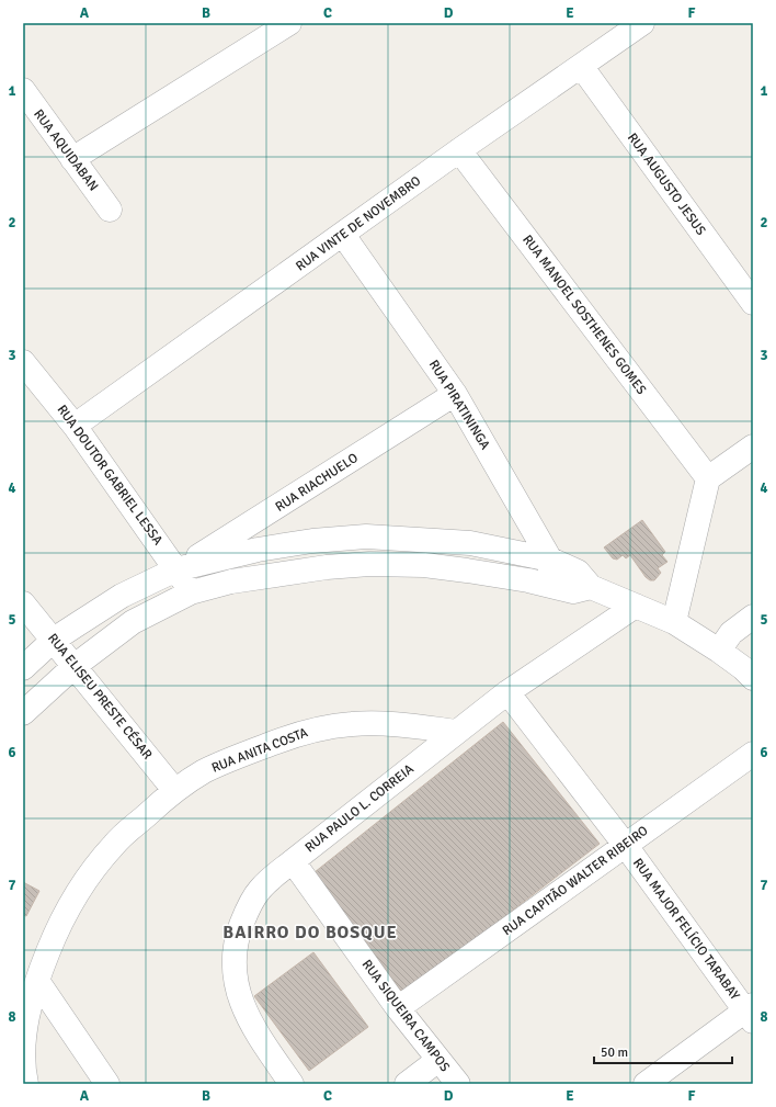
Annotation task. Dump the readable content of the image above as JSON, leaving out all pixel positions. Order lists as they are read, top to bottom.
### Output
{
  "streets": {
    "street": [
      "RUA AQUIDABAN",
      "RUA AUGUSTO JESUS",
      "RUA VINTE DE NOVEMBRO",
      "RUA MANOEL SOSTHENES GOMES",
      "RUA PIRATININGA",
      "RUA DOUTOR GABRIEL LESSA",
      "RUA RIACHUELO",
      "RUA ELISEU PRESTE CÉSAR",
      "RUA ANITA COSTA",
      "RUA PAULO L. CORREIA",
      "RUA CAPITÃO WALTER RIBEIRO",
      "RUA MAJOR FELÍCIO TARABAY",
      "RUA SIQUEIRA CAMPOS"
    ]
  },
  "crossings": [
    ["RUA AUGUSTO JESUS", "RUA VINTE DE NOVEMBRO"],
    ["RUA VINTE DE NOVEMBRO", "RUA MANOEL SOSTHENES GOMES"],
    ["RUA VINTE DE NOVEMBRO", "RUA PIRATININGA"],
    ["RUA VINTE DE NOVEMBRO", "RUA DOUTOR GABRIEL LESSA"],
    ["RUA PIRATININGA", "RUA RIACHUELO"],
    ["RUA DOUTOR GABRIEL LESSA", "RUA RIACHUELO"],
    ["RUA ELISEU PRESTE CÉSAR", "RUA ANITA COSTA"],
    ["RUA ANITA COSTA", "RUA PAULO L. CORREIA"],
    ["RUA PAULO L. CORREIA", "RUA MAJOR FELÍCIO TARABAY"],
    ["RUA PAULO L. CORREIA", "RUA SIQUEIRA CAMPOS"],
    ["RUA CAPITÃO WALTER RIBEIRO", "RUA MAJOR FELÍCIO TARABAY"],
    ["RUA CAPITÃO WALTER RIBEIRO", "RUA SIQUEIRA CAMPOS"]
  ],
  "districts": ["BAIRRO DO BOSQUE"],
  "scale_bar": "50 m",
  "grid": {
    "columns": [
      "A",
      "B",
      "C",
      "D",
      "E",
      "F"
    ],
    "rows": [
      "1",
      "2",
      "3",
      "4",
      "5",
      "6",
      "7",
      "8"
    ]
  }
}
